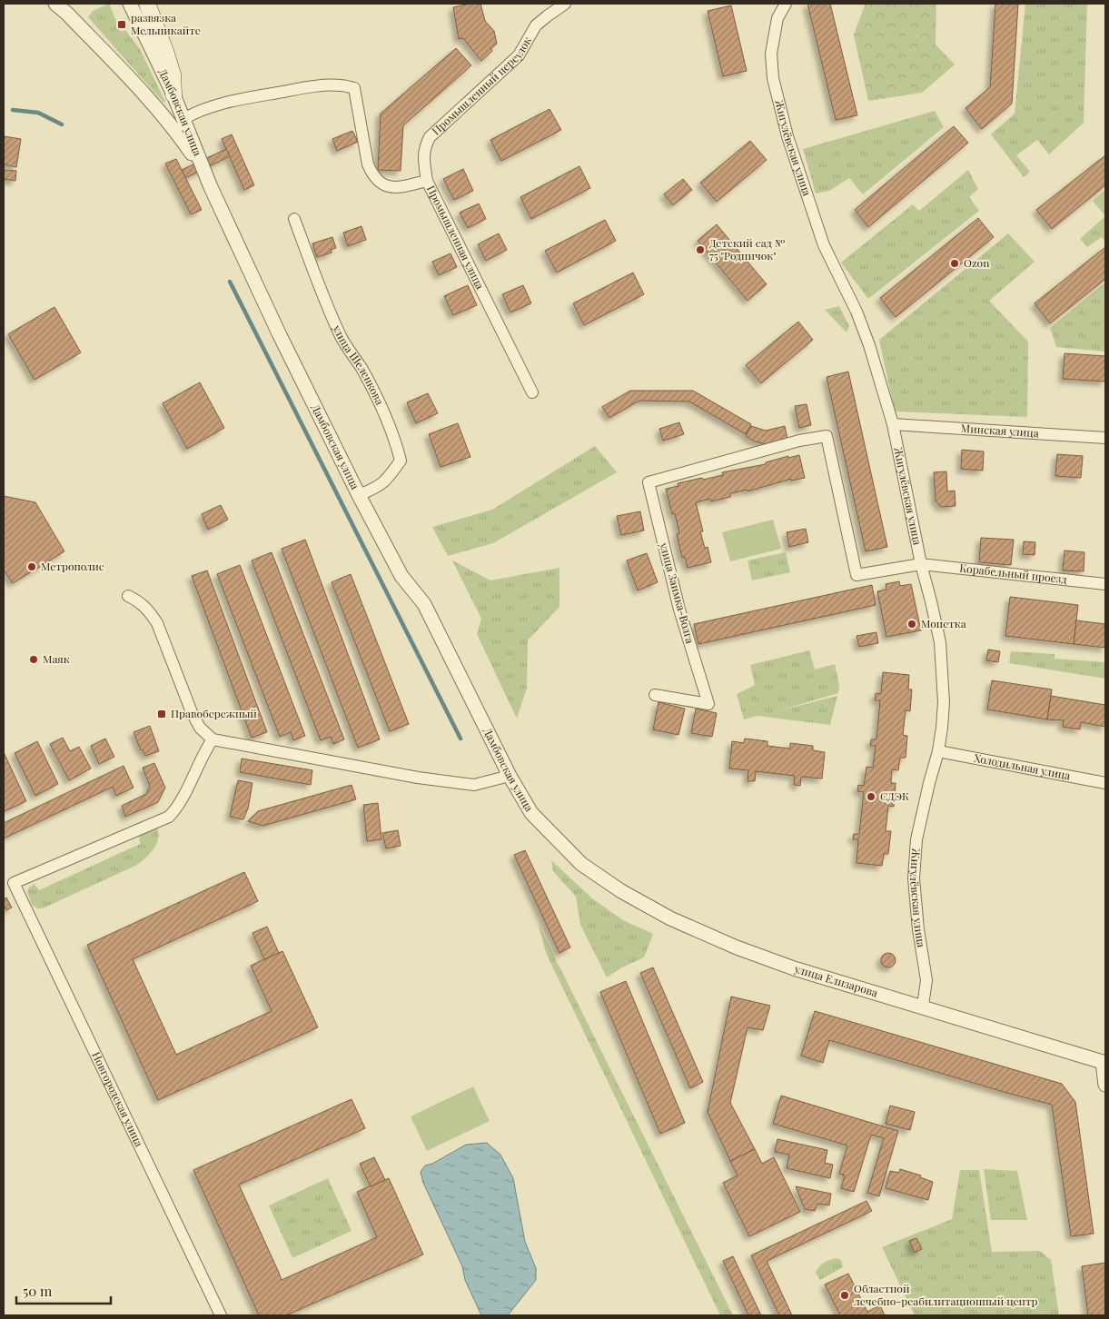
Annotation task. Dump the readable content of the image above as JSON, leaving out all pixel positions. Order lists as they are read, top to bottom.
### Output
{
  "streets": {
    "street": [
      "Промышленный переулок",
      "Дамбовская улица",
      "Жигулёвская улица",
      "Промышленная улица",
      "улица Шеленкова",
      "Минская улица",
      "Корабельный проезд",
      "улица Заимка-Волга",
      "Холодильная улица",
      "улица Елизарова",
      "Новгородская улица"
    ]
  },
  "crossings": [
    ["Промышленный переулок", "Промышленная улица"],
    ["Дамбовская улица", "Промышленная улица"],
    ["Дамбовская улица", "улица Шеленкова"],
    ["Дамбовская улица", "улица Елизарова"],
    ["Жигулёвская улица", "Минская улица"],
    ["Жигулёвская улица", "Корабельный проезд"],
    ["Жигулёвская улица", "Холодильная улица"],
    ["Жигулёвская улица", "улица Елизарова"],
    ["Корабельный проезд", "улица Заимка-Волга"]
  ],
  "places": {
    "transit": ["развязка Мельникайте", "Правобережный"],
    "other": [
      "Детский сад № 75 \"Родничок\"",
      "Ozon",
      "Метрополис",
      "Монетка",
      "Маяк",
      "СДЭК",
      "Областной лечебно-реабилитационный центр"
    ]
  },
  "scale_bar": "50 m"
}
